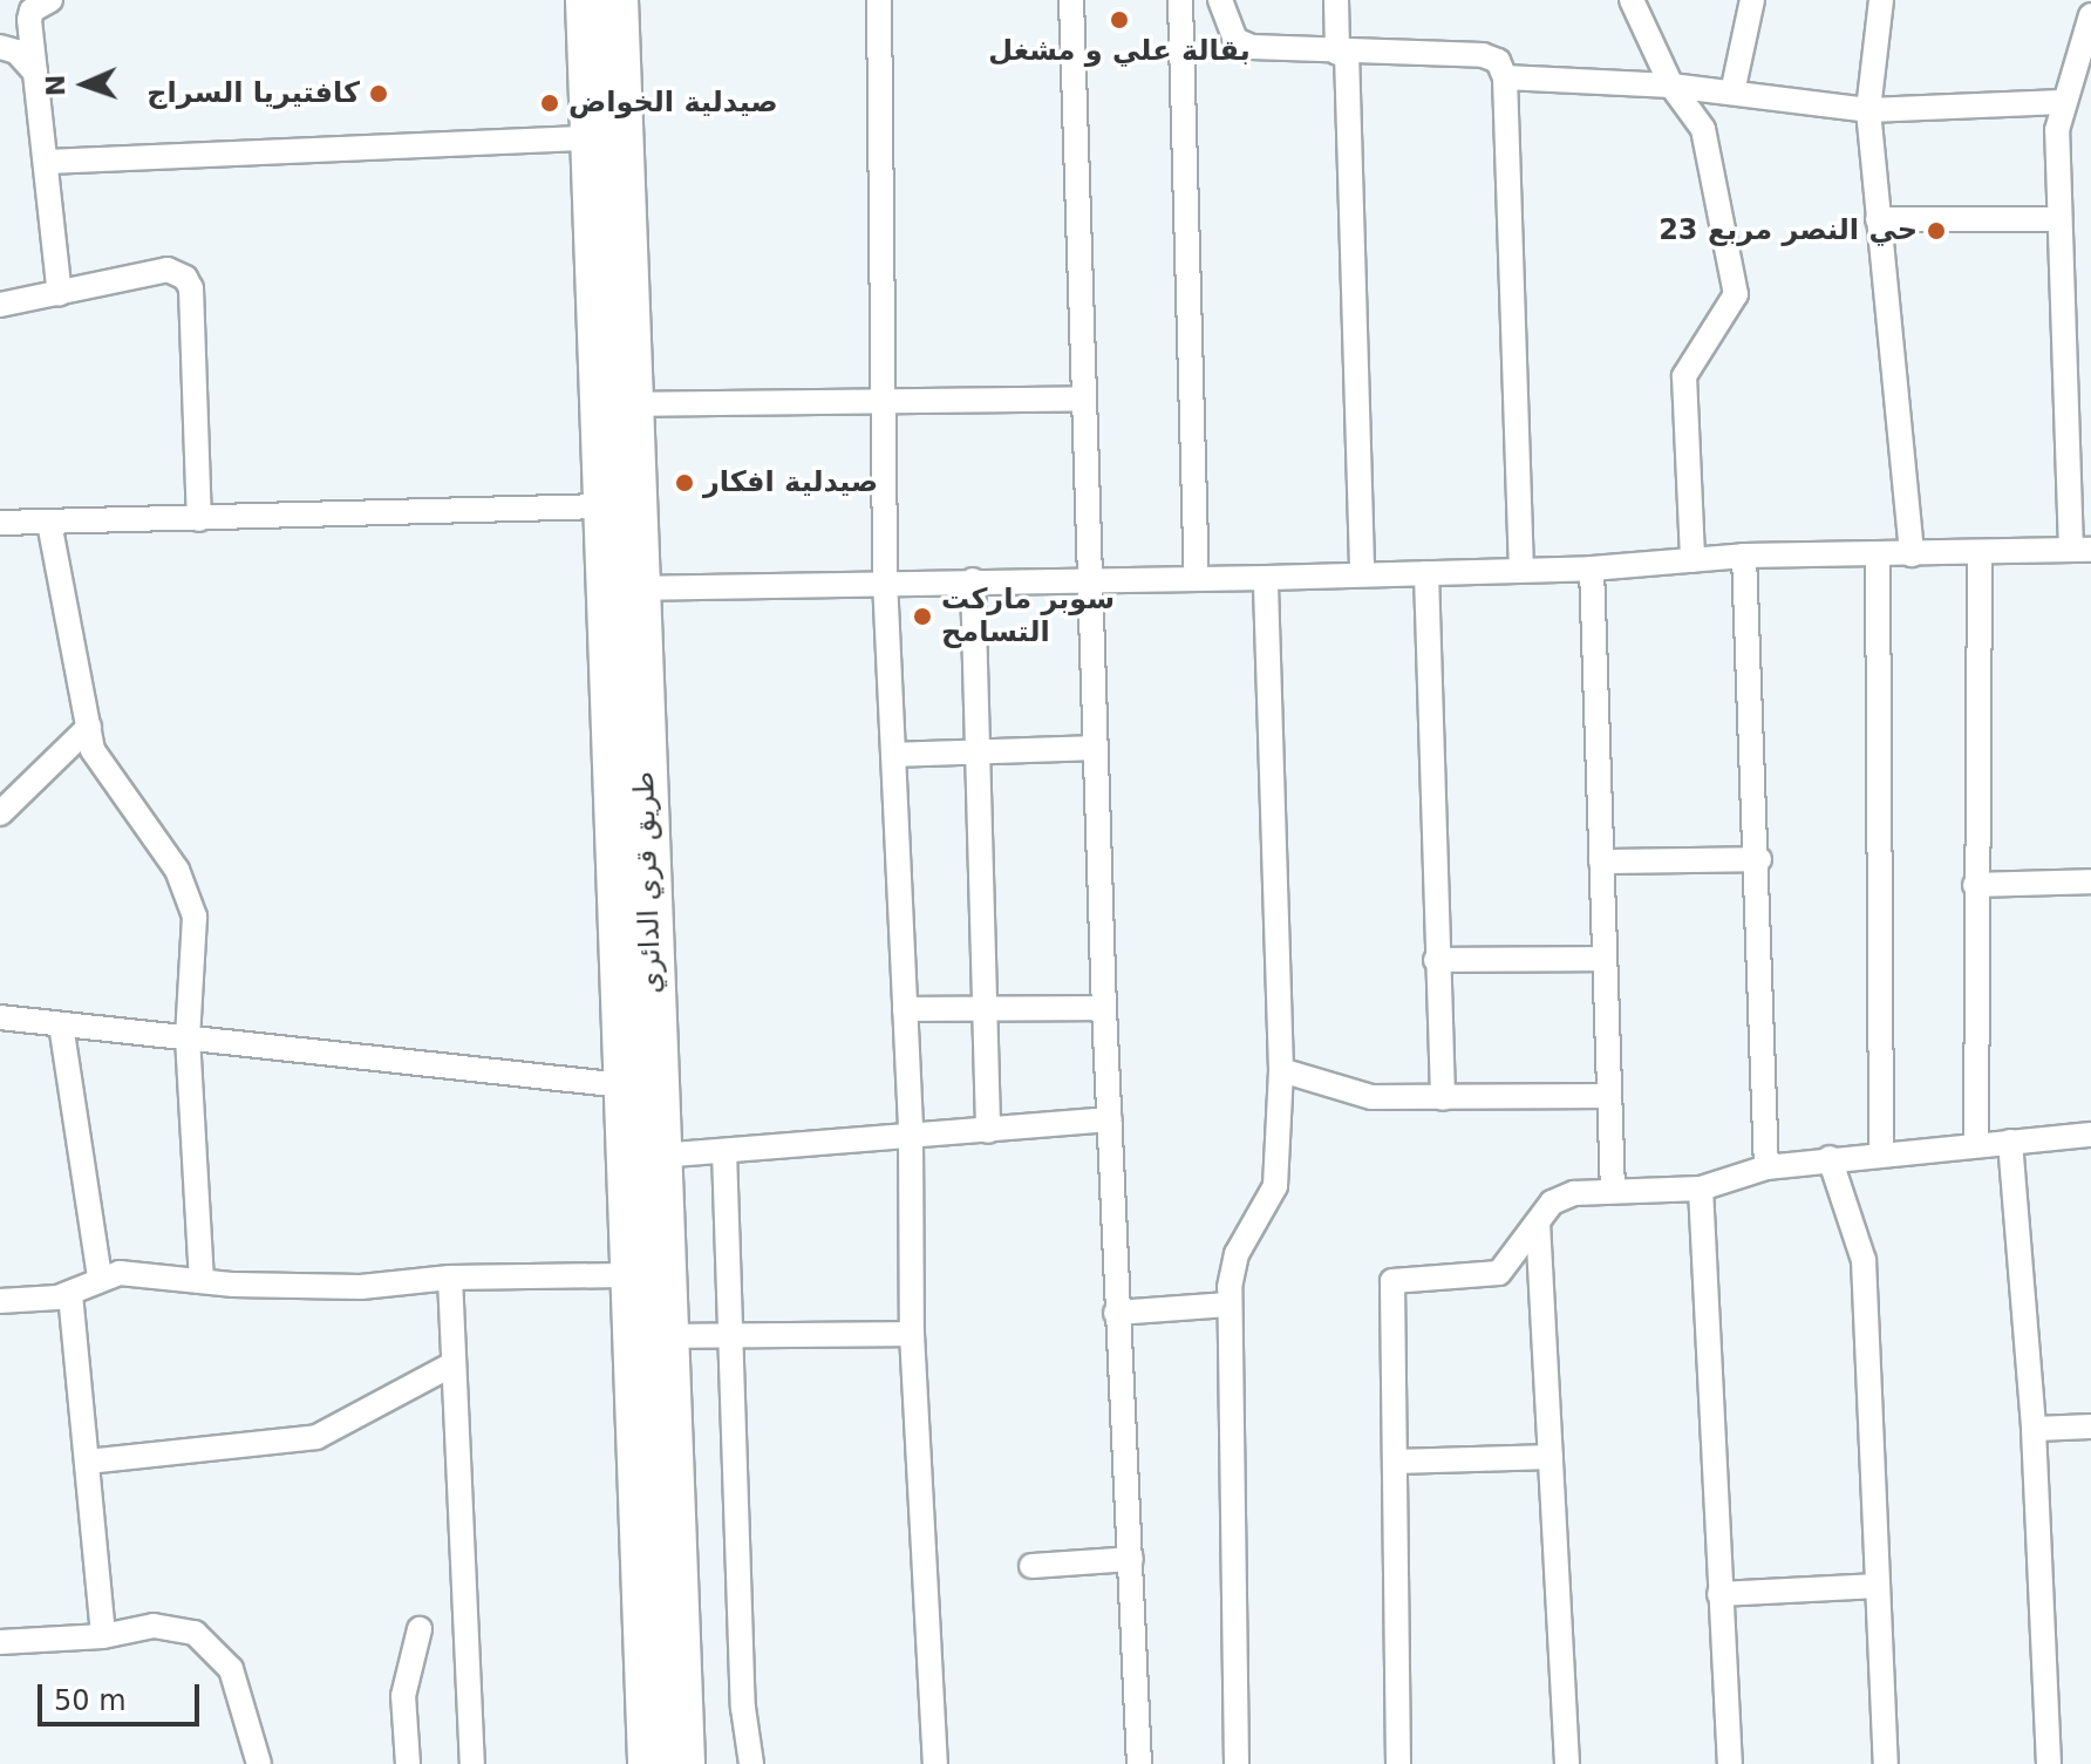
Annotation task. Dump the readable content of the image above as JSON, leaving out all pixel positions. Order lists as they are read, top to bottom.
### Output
{
  "streets": {
    "highway": ["طريق قري الدائري"]
  },
  "places": [
    "بقالة علي و مشغل",
    "كافتيريا السراج",
    "صيدلية الخواض",
    "حي النصر مربع 23",
    "صيدلية افكار",
    "سوبر ماركت التسامح"
  ],
  "scale_bar": "50 m",
  "north": "left"
}
